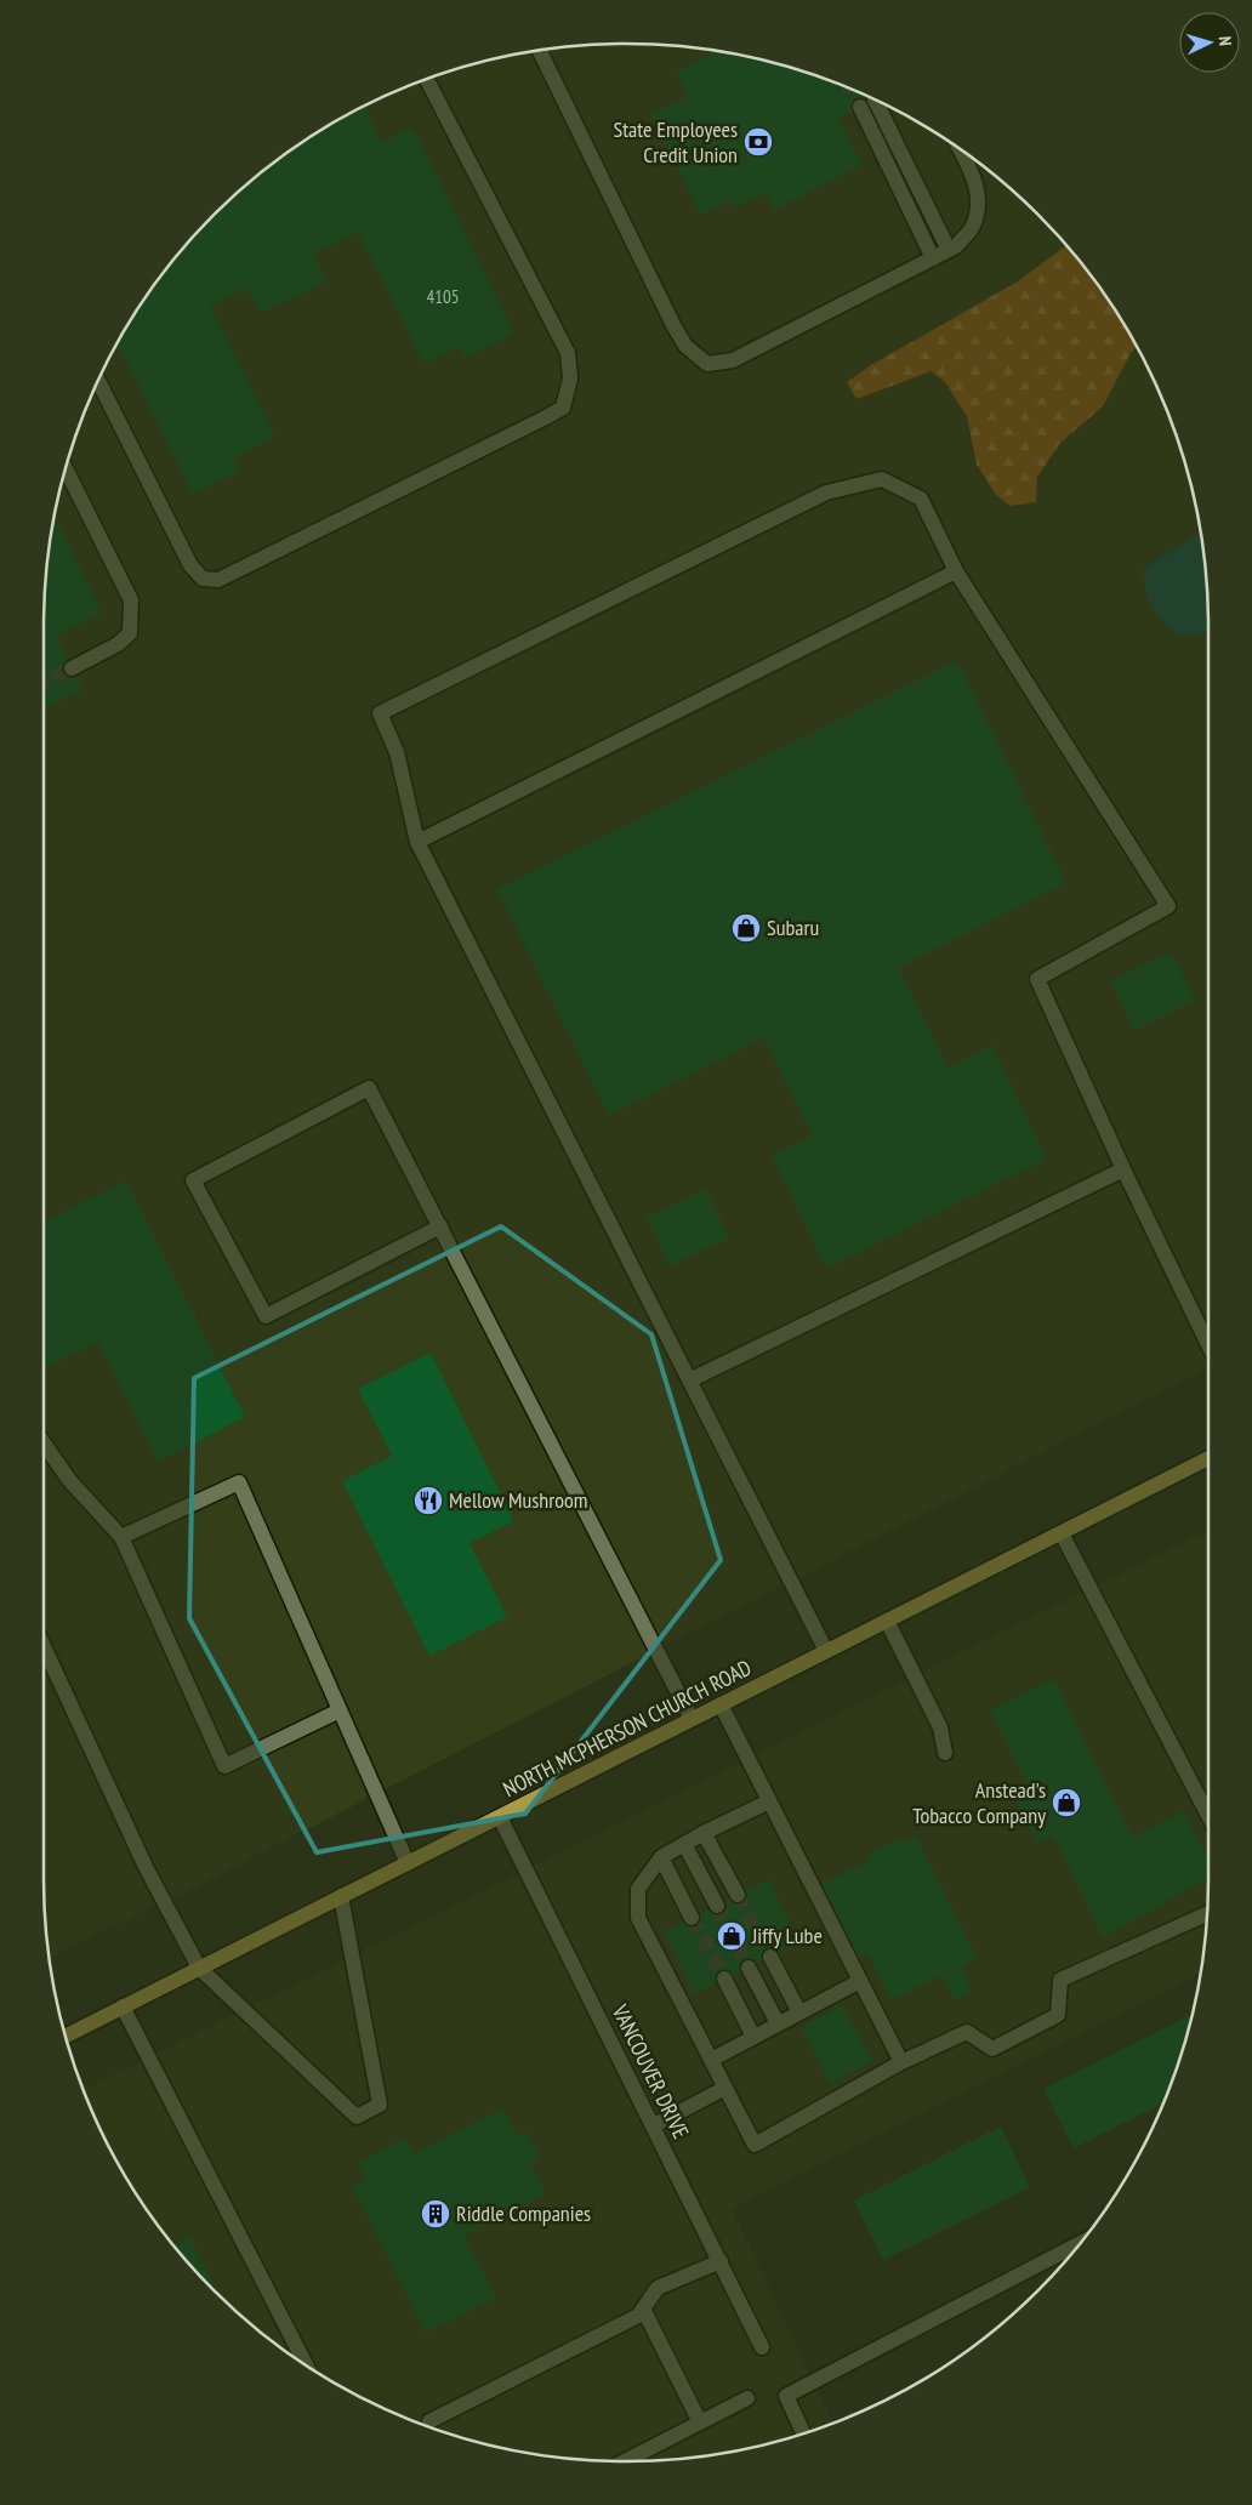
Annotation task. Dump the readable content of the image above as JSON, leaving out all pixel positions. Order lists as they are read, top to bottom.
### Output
{
  "streets": {
    "main road": ["NORTH MCPHERSON CHURCH ROAD"],
    "street": ["VANCOUVER DRIVE"]
  },
  "crossings": [
    ["NORTH MCPHERSON CHURCH ROAD", "VANCOUVER DRIVE"]
  ],
  "places": {
    "bank": ["State Employees Credit Union"],
    "shop": ["Subaru", "Anstead's Tobacco Company", "Jiffy Lube"],
    "restaurant": ["Mellow Mushroom"],
    "building": ["Riddle Companies"]
  },
  "house_numbers": ["4105"],
  "north": "right"
}
